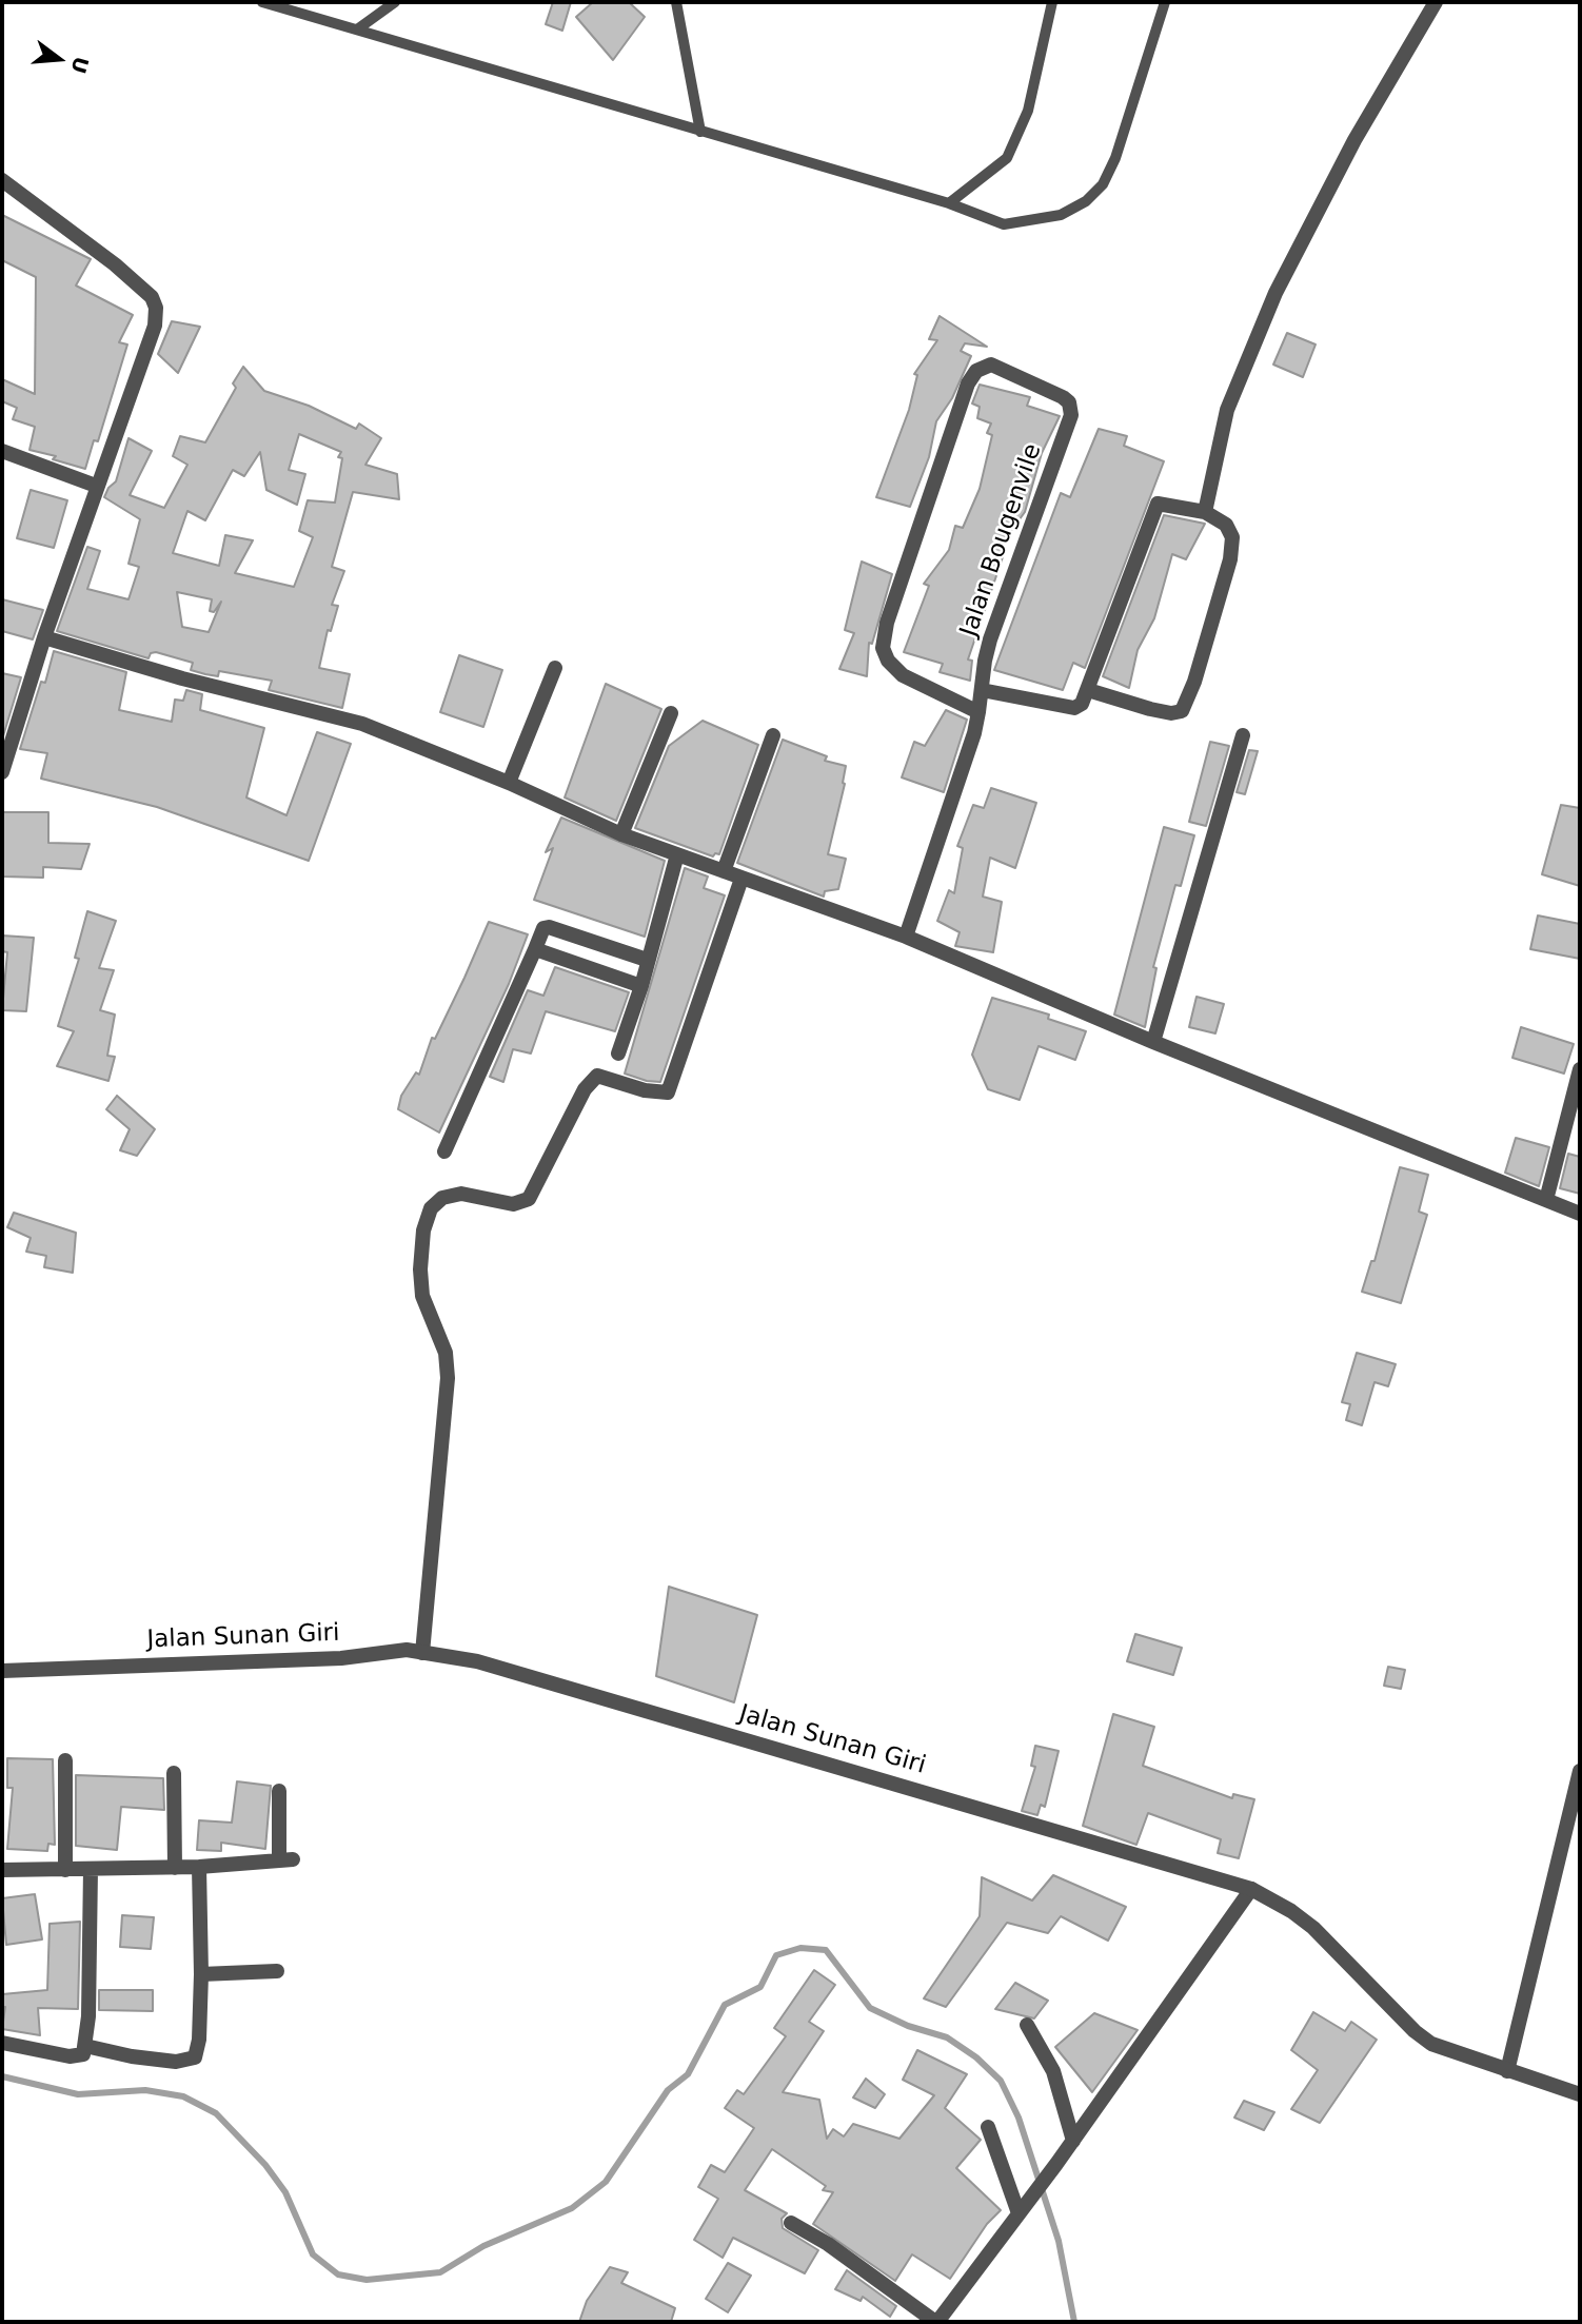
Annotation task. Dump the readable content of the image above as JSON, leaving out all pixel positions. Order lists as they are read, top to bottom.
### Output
{
  "streets": {
    "street": ["Jalan Bougenvile", "Jalan Sunan Giri"]
  },
  "north": "right"
}
